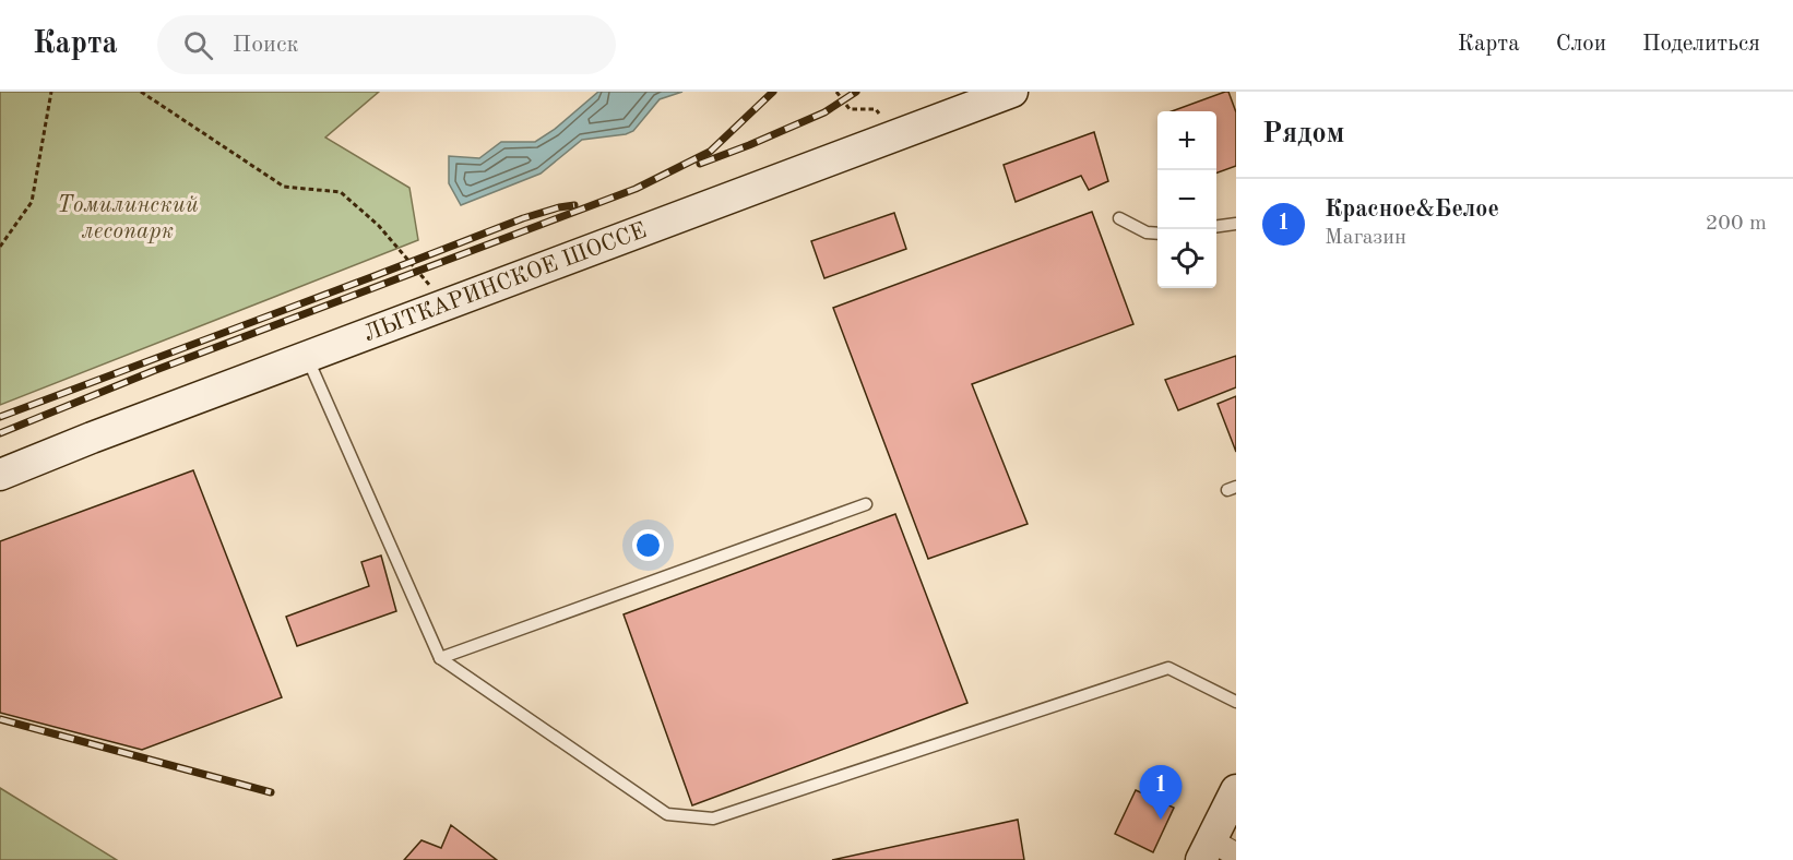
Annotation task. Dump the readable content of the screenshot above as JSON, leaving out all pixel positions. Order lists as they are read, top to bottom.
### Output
{
  "streets": {
    "main road": ["ЛЫТКАРИНСКОЕ ШОССЕ"]
  },
  "parks": ["Томилинский лесопарк"],
  "page": {
    "header": "Карта",
    "search": "Поиск",
    "nav": ["Карта", "Слои", "Поделиться"],
    "heading": "Рядом",
    "map_buttons": ["+", "−"],
    "list": [
      {
        "mark": "1",
        "name": "Красное&Белое",
        "note": "Магазин",
        "value": "200 m"
      }
    ],
    "pins": "1"
  }
}
